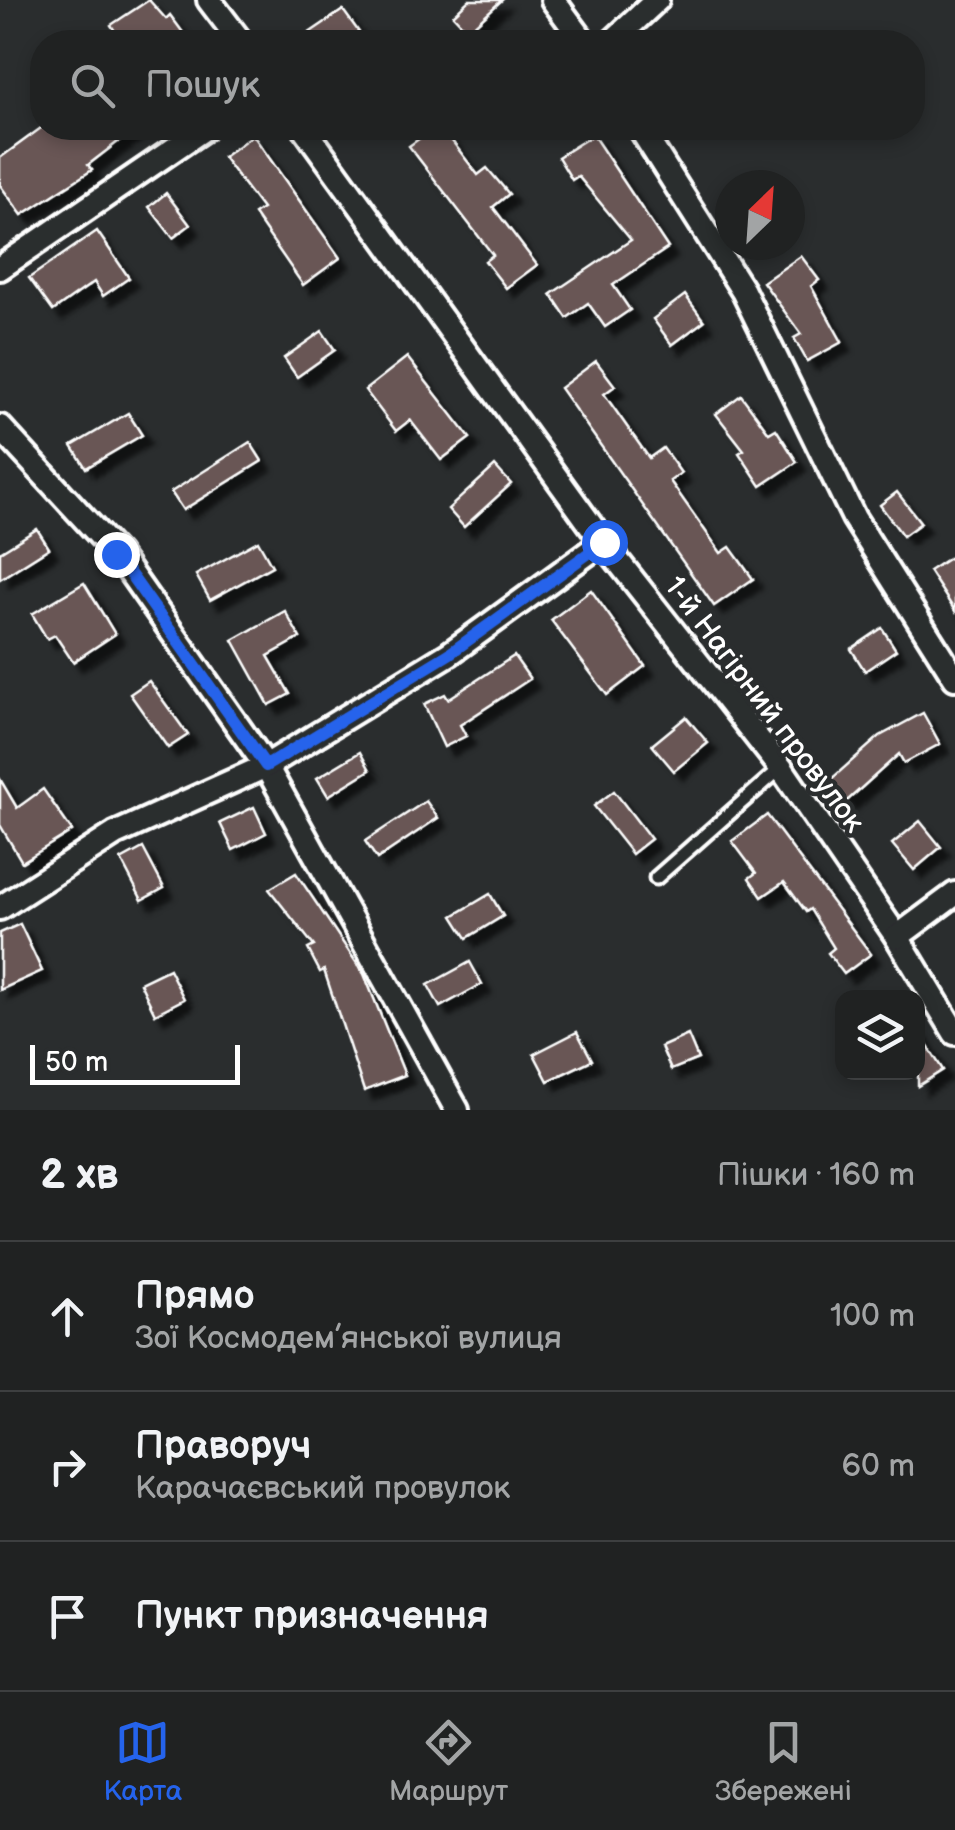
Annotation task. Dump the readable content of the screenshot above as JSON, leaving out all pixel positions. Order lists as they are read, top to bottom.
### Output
{
  "streets": {
    "street": ["1-й Нагірний провулок"]
  },
  "scale_bar": "50 m",
  "north": "top right",
  "page": {
    "search": "Пошук",
    "scale": "50 m",
    "heading": ["2 хв", "Пішки · 160 m"],
    "list": [
      ["Прямо", "Зої Космодем’янської вулиця", "100 m"],
      ["Праворуч", "Карачаєвський провулок", "60 m"],
      "Пункт призначення"
    ],
    "nav": ["Карта", "Маршрут", "Збережені"]
  }
}
